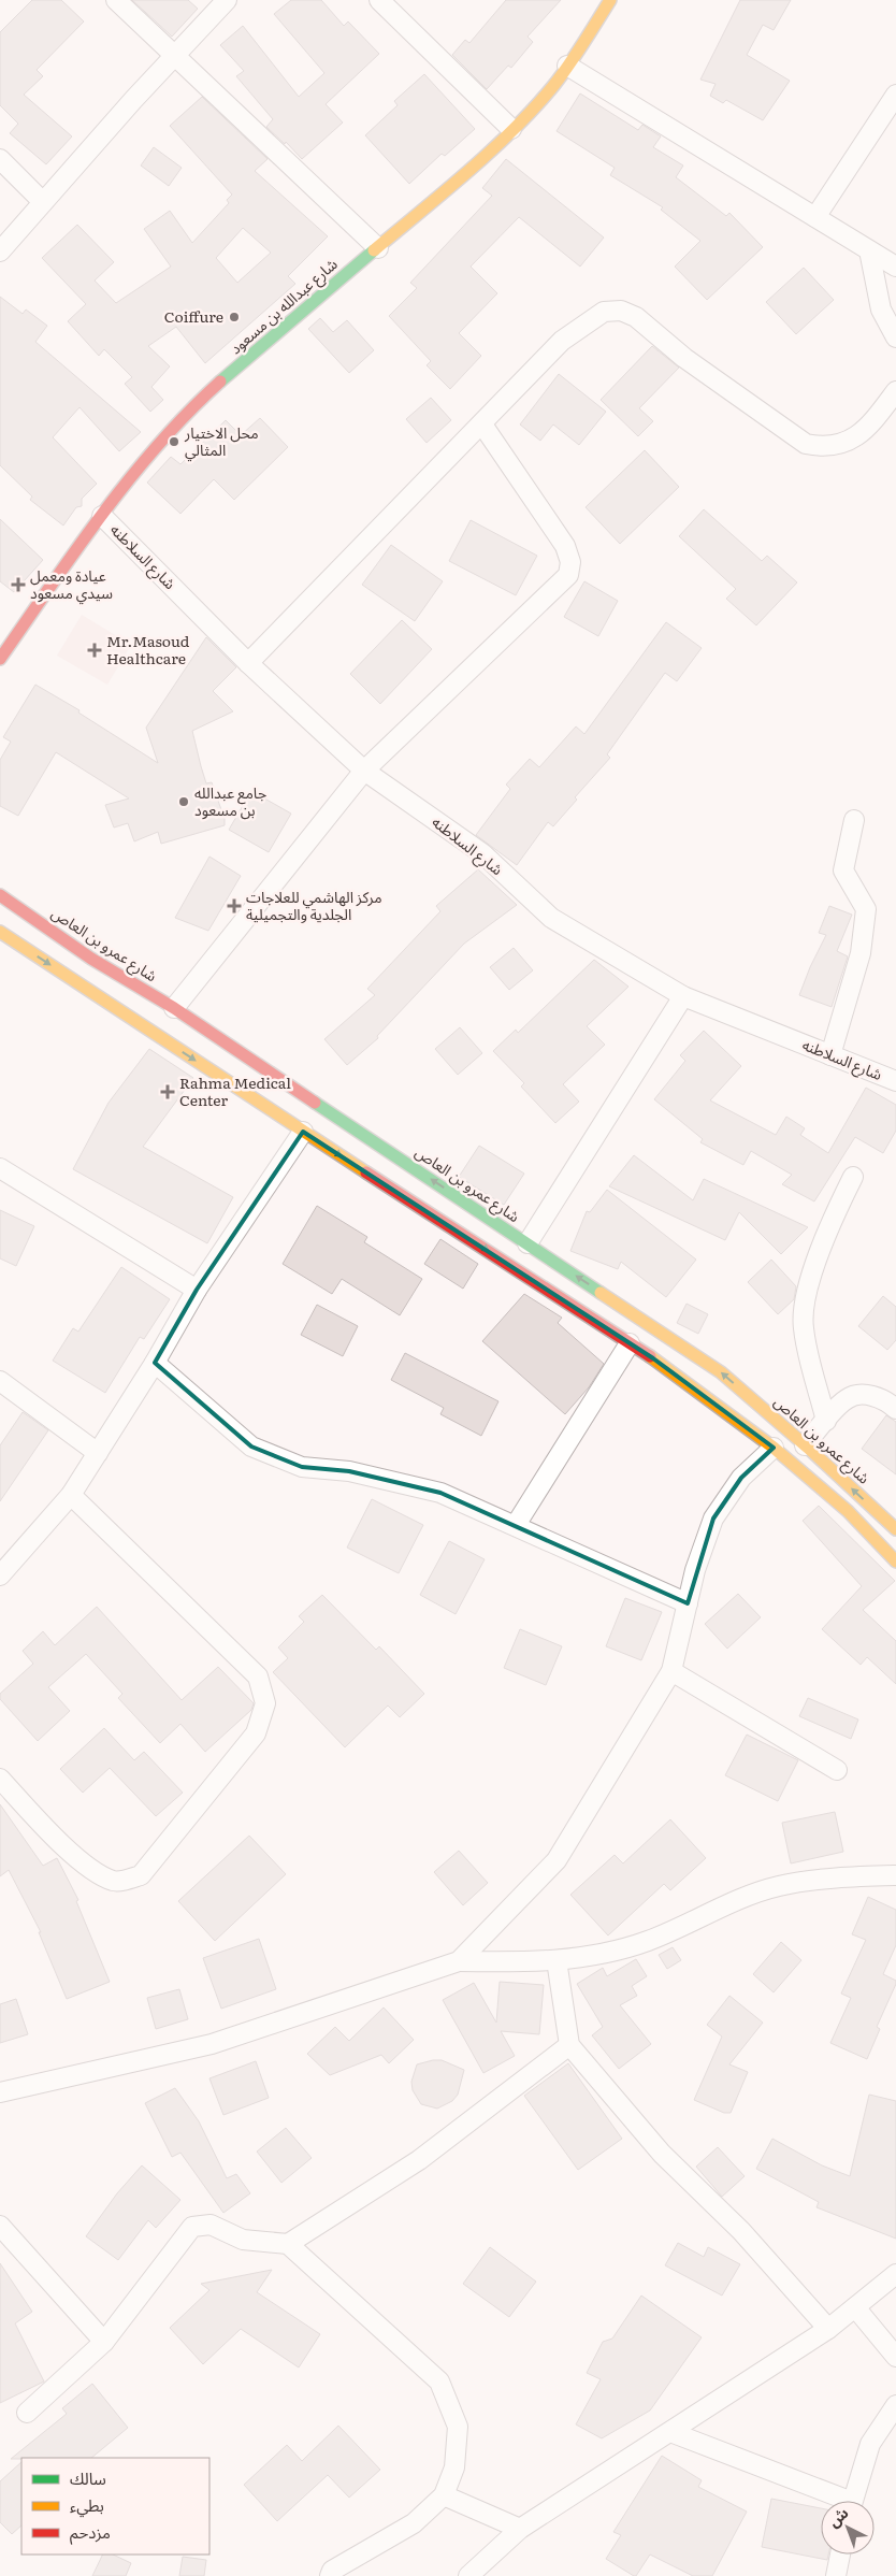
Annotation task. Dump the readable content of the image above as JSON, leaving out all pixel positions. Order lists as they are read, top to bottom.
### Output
{
  "streets": {
    "street": ["شارع عبدالله بن مسعود", "شارع السلاطنه", "شارع عمرو بن العاص"]
  },
  "crossings": [
    ["شارع عبدالله بن مسعود", "شارع السلاطنه"]
  ],
  "places": {
    "other": ["Coiffure", "محل الاختيار المثالي", "جامع عبدالله بن مسعود"],
    "health": [
      "عيادة ومعمل سيدي مسعود",
      "Mr.Masoud Healthcare",
      "مركز الهاشمي للعلاجات الجلدية والتجميلية",
      "Rahma Medical Center"
    ]
  },
  "legend": ["سالك", "بطيء", "مزدحم"],
  "north": "top left"
}
